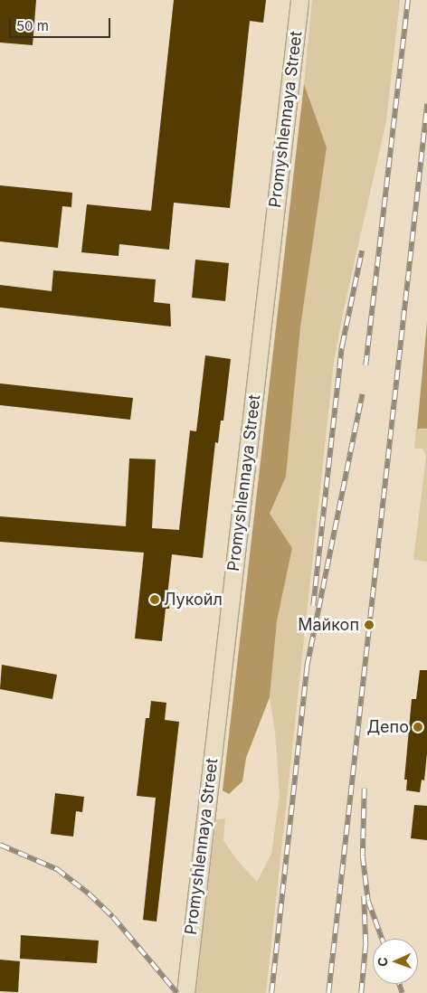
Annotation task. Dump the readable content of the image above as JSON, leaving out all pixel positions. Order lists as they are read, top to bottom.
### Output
{
  "streets": {
    "main road": ["Promyshlennaya Street"]
  },
  "places": ["Лукойл", "Майкоп", "Депо"],
  "scale_bar": "50 m",
  "north": "left"
}
